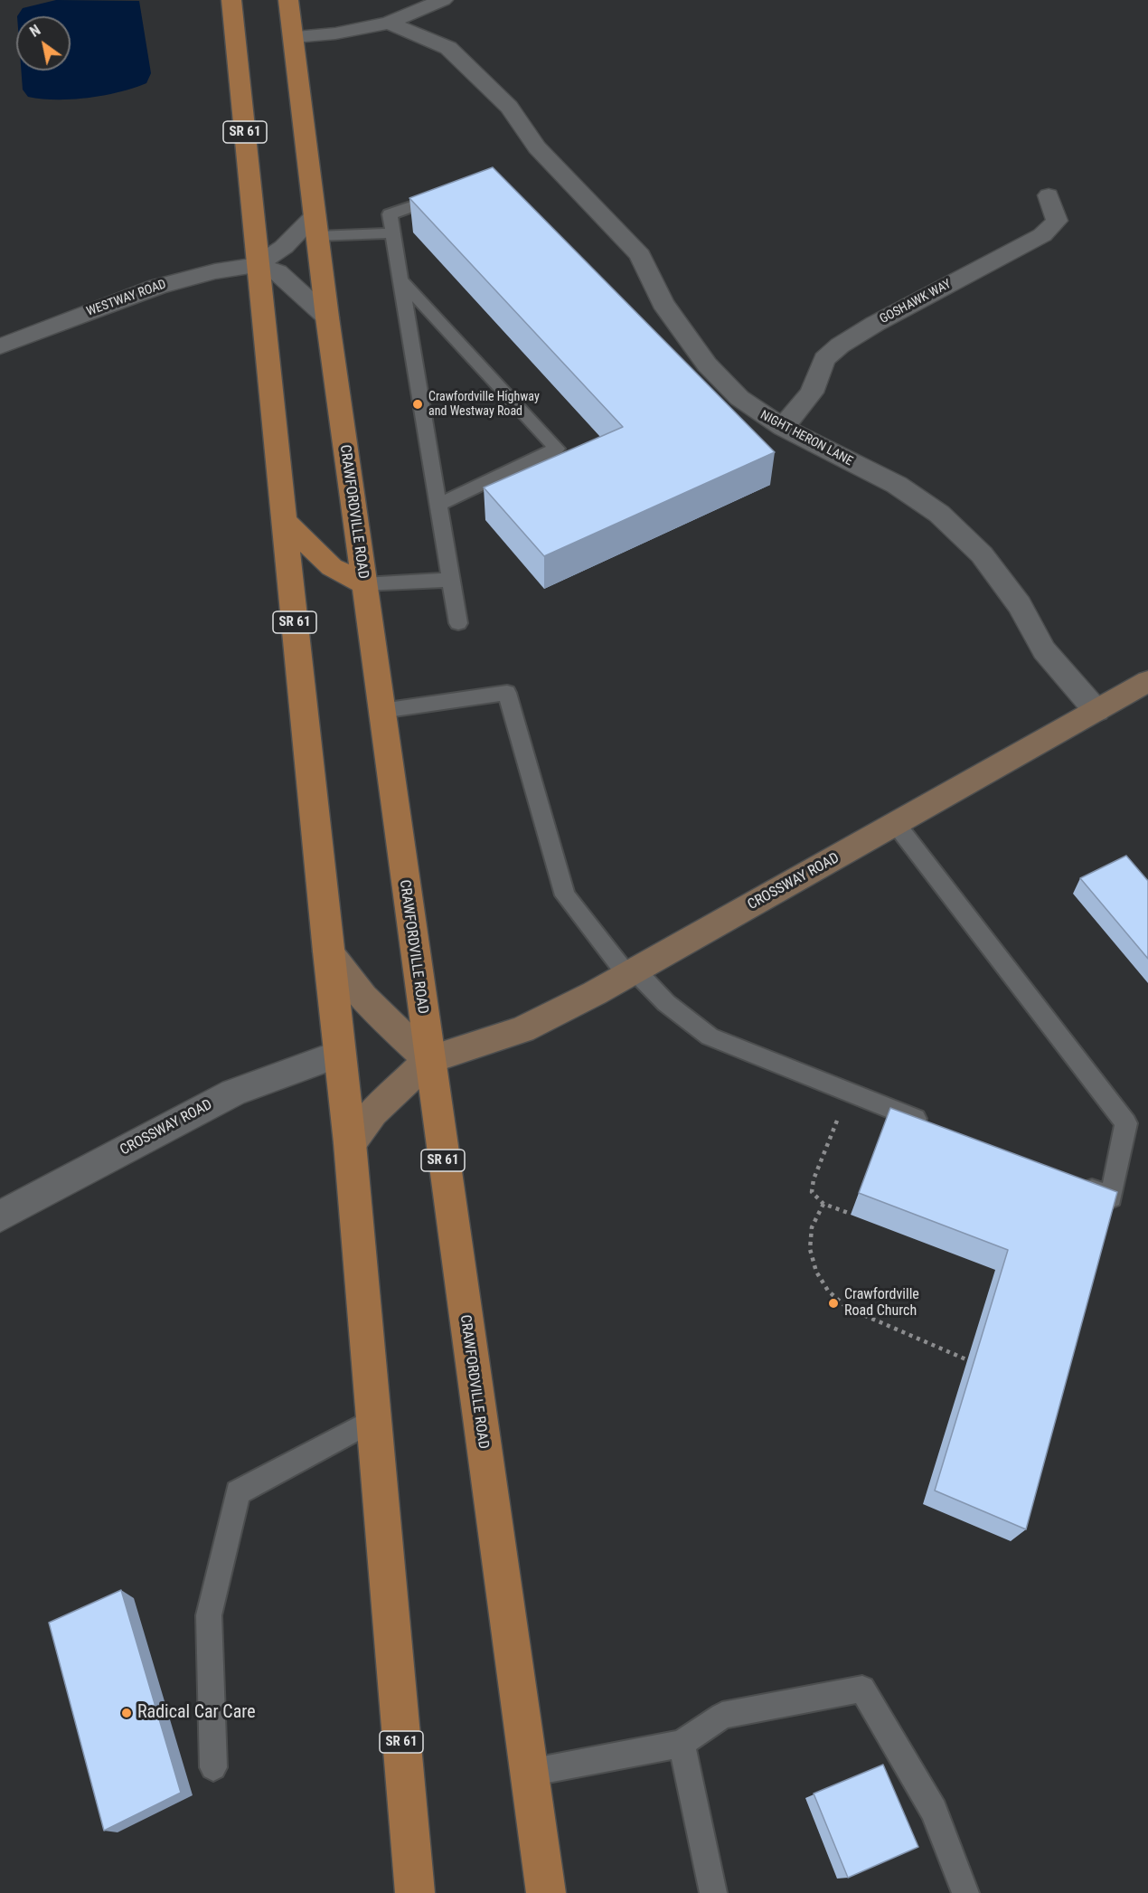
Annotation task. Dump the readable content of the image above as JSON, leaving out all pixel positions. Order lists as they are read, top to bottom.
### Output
{
  "streets": {
    "main road": ["SR 61", "CRAWFORDVILLE ROAD"],
    "street": [
      "WESTWAY ROAD",
      "GOSHAWK WAY",
      "NIGHT HERON LANE",
      "CROSSWAY ROAD"
    ]
  },
  "crossings": [
    ["SR 61", "WESTWAY ROAD"],
    ["SR 61", "CROSSWAY ROAD"],
    ["GOSHAWK WAY", "NIGHT HERON LANE"],
    ["NIGHT HERON LANE", "CROSSWAY ROAD"],
    ["CRAWFORDVILLE ROAD", "CROSSWAY ROAD"]
  ],
  "places": ["Crawfordville Highway and Westway Road", "Crawfordville Road Church", "Radical Car Care"],
  "north": "top left"
}
